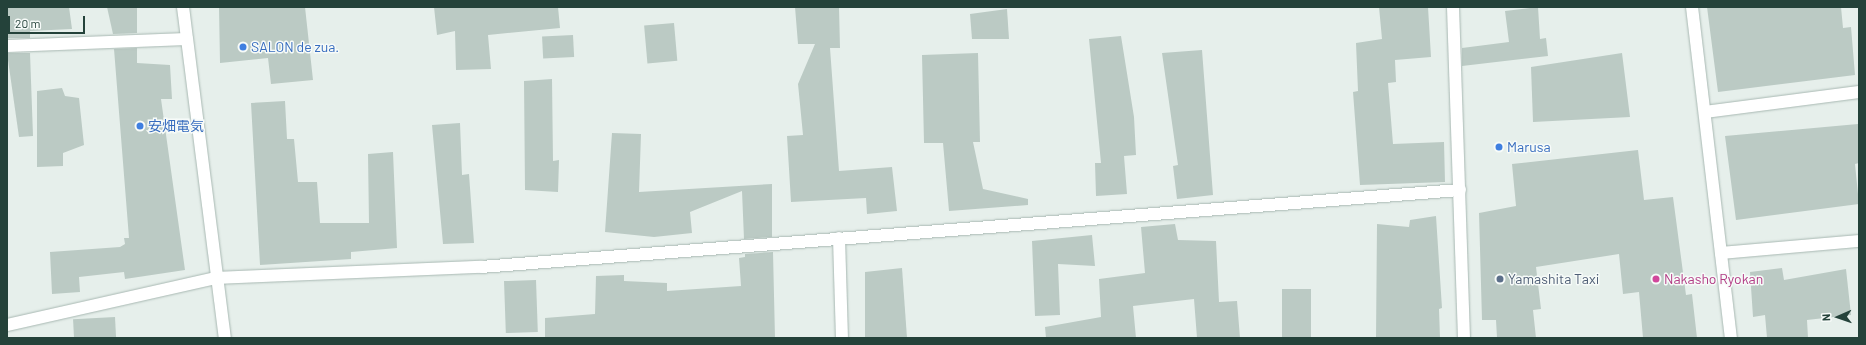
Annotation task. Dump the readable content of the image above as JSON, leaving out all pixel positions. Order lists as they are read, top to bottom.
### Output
{
  "places": [
    "SALON de zua.",
    "安畑電気",
    "Marusa",
    "Yamashita Taxi",
    "Nakasho Ryokan"
  ],
  "scale_bar": "20 m",
  "north": "left"
}
